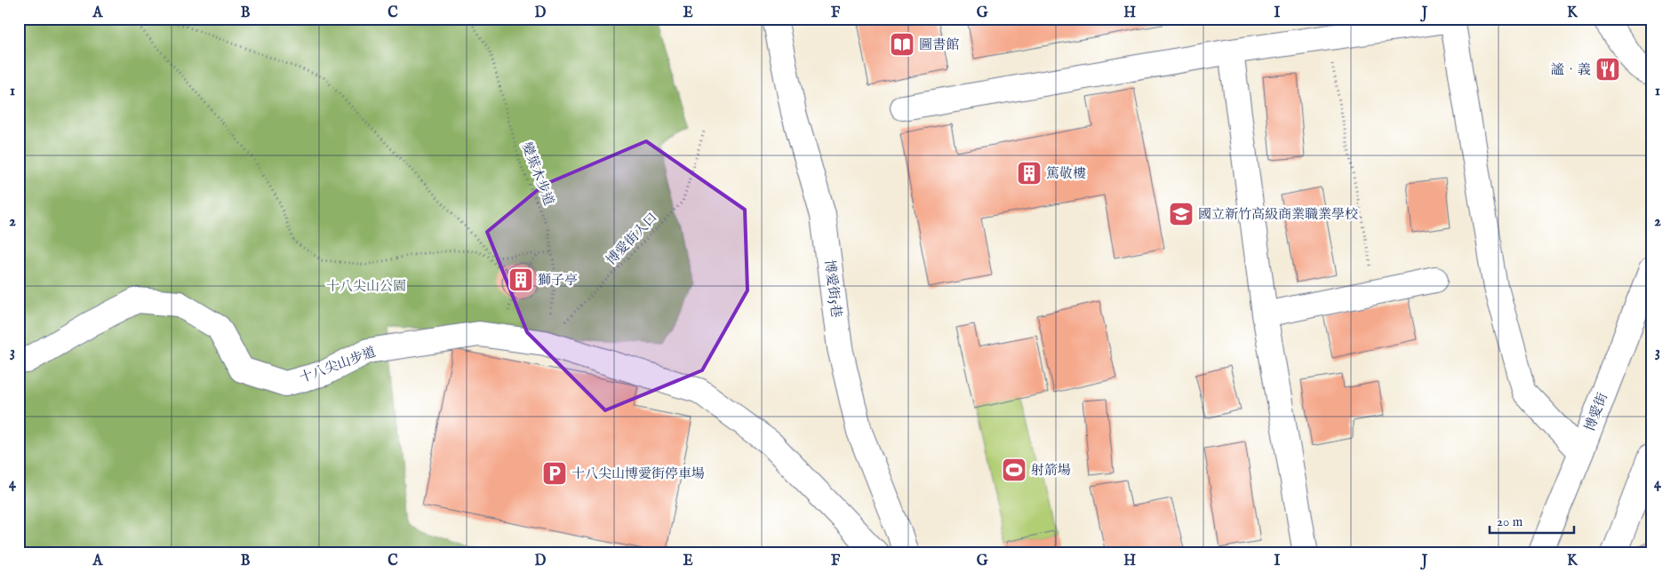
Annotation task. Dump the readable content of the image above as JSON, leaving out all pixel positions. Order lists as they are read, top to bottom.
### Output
{
  "streets": {
    "street": ["博愛街5巷", "十八尖山步道", "博愛街"],
    "path": ["變葉木步道", "博愛街入口"]
  },
  "crossings": [
    ["變葉木步道", "博愛街入口"],
    ["變葉木步道", "十八尖山步道"],
    ["博愛街入口", "十八尖山步道"]
  ],
  "parks": ["十八尖山公園"],
  "places": {
    "library": ["圖書館"],
    "restaurant": ["謐．義"],
    "building": ["篤敬樓", "獅子亭"],
    "school or university": ["國立新竹高級商業職業學校"],
    "sports": ["射箭場"],
    "parking": ["十八尖山博愛街停車場"]
  },
  "scale_bar": "20 m",
  "grid": {
    "columns": [
      "A",
      "B",
      "C",
      "D",
      "E",
      "F",
      "G",
      "H",
      "I",
      "J",
      "K"
    ],
    "rows": [
      "1",
      "2",
      "3",
      "4"
    ]
  }
}
